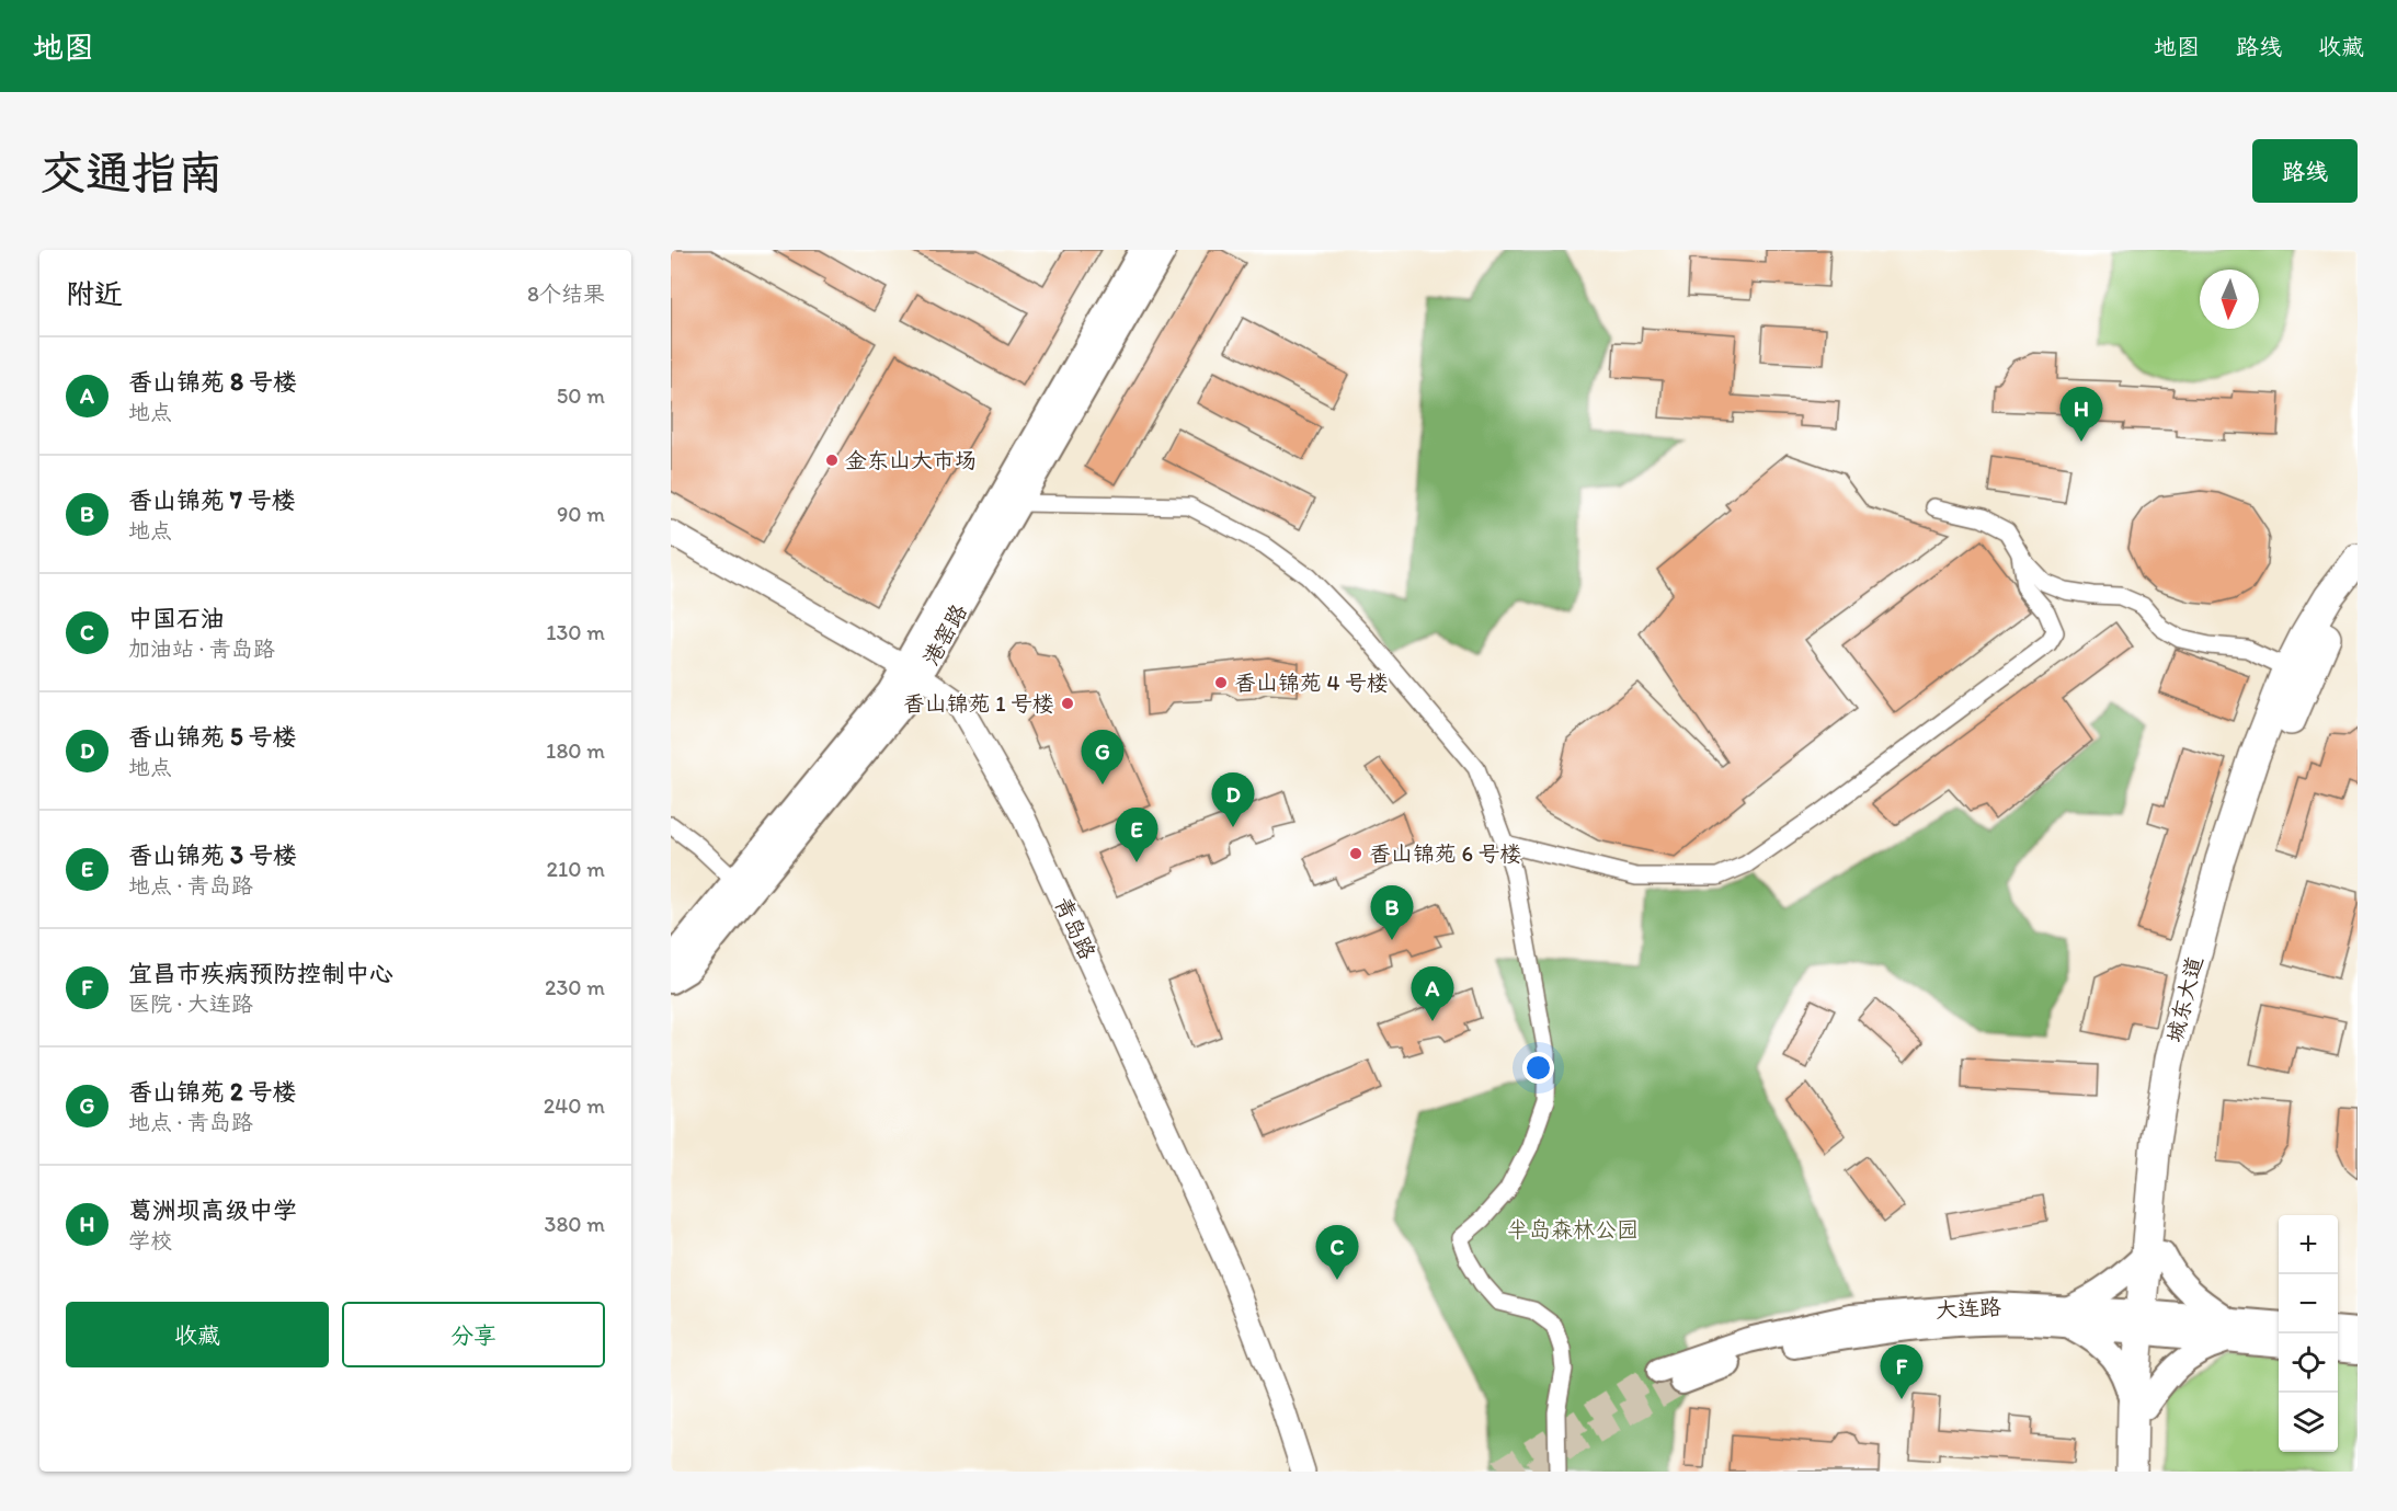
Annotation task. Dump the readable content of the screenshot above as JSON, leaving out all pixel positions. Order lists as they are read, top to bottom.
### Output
{
  "streets": {
    "highway": ["城东大道"],
    "main road": ["港窑路", "大连路"],
    "street": ["青岛路"]
  },
  "crossings": [
    ["港窑路", "青岛路"],
    ["城东大道", "大连路"]
  ],
  "parks": ["半岛森林公园"],
  "places": [
    "金东山大市场",
    "香山锦苑 4 号楼",
    "香山锦苑 1 号楼",
    "香山锦苑 6 号楼"
  ],
  "north": "bottom",
  "page": {
    "header": "地图",
    "nav": ["地图", "路线", "收藏"],
    "buttons": [
      "路线",
      ["收藏", "分享"]
    ],
    "title": "交通指南",
    "heading": ["附近", "8个结果"],
    "list": [
      {
        "mark": "A",
        "name": "香山锦苑 8 号楼",
        "note": "地点",
        "value": "50 m"
      },
      {
        "mark": "B",
        "name": "香山锦苑 7 号楼",
        "note": "地点",
        "value": "90 m"
      },
      {
        "mark": "C",
        "name": "中国石油",
        "note": "加油站 · 青岛路",
        "value": "130 m"
      },
      {
        "mark": "D",
        "name": "香山锦苑 5 号楼",
        "note": "地点",
        "value": "180 m"
      },
      {
        "mark": "E",
        "name": "香山锦苑 3 号楼",
        "note": "地点 · 青岛路",
        "value": "210 m"
      },
      {
        "mark": "F",
        "name": "宜昌市疾病预防控制中心",
        "note": "医院 · 大连路",
        "value": "230 m"
      },
      {
        "mark": "G",
        "name": "香山锦苑 2 号楼",
        "note": "地点 · 青岛路",
        "value": "240 m"
      },
      {
        "mark": "H",
        "name": "葛洲坝高级中学",
        "note": "学校",
        "value": "380 m"
      }
    ],
    "pins": [
      "H",
      "G",
      "D",
      "E",
      "B",
      "A",
      "C",
      "F"
    ],
    "map_buttons": ["+", "−"]
  }
}
